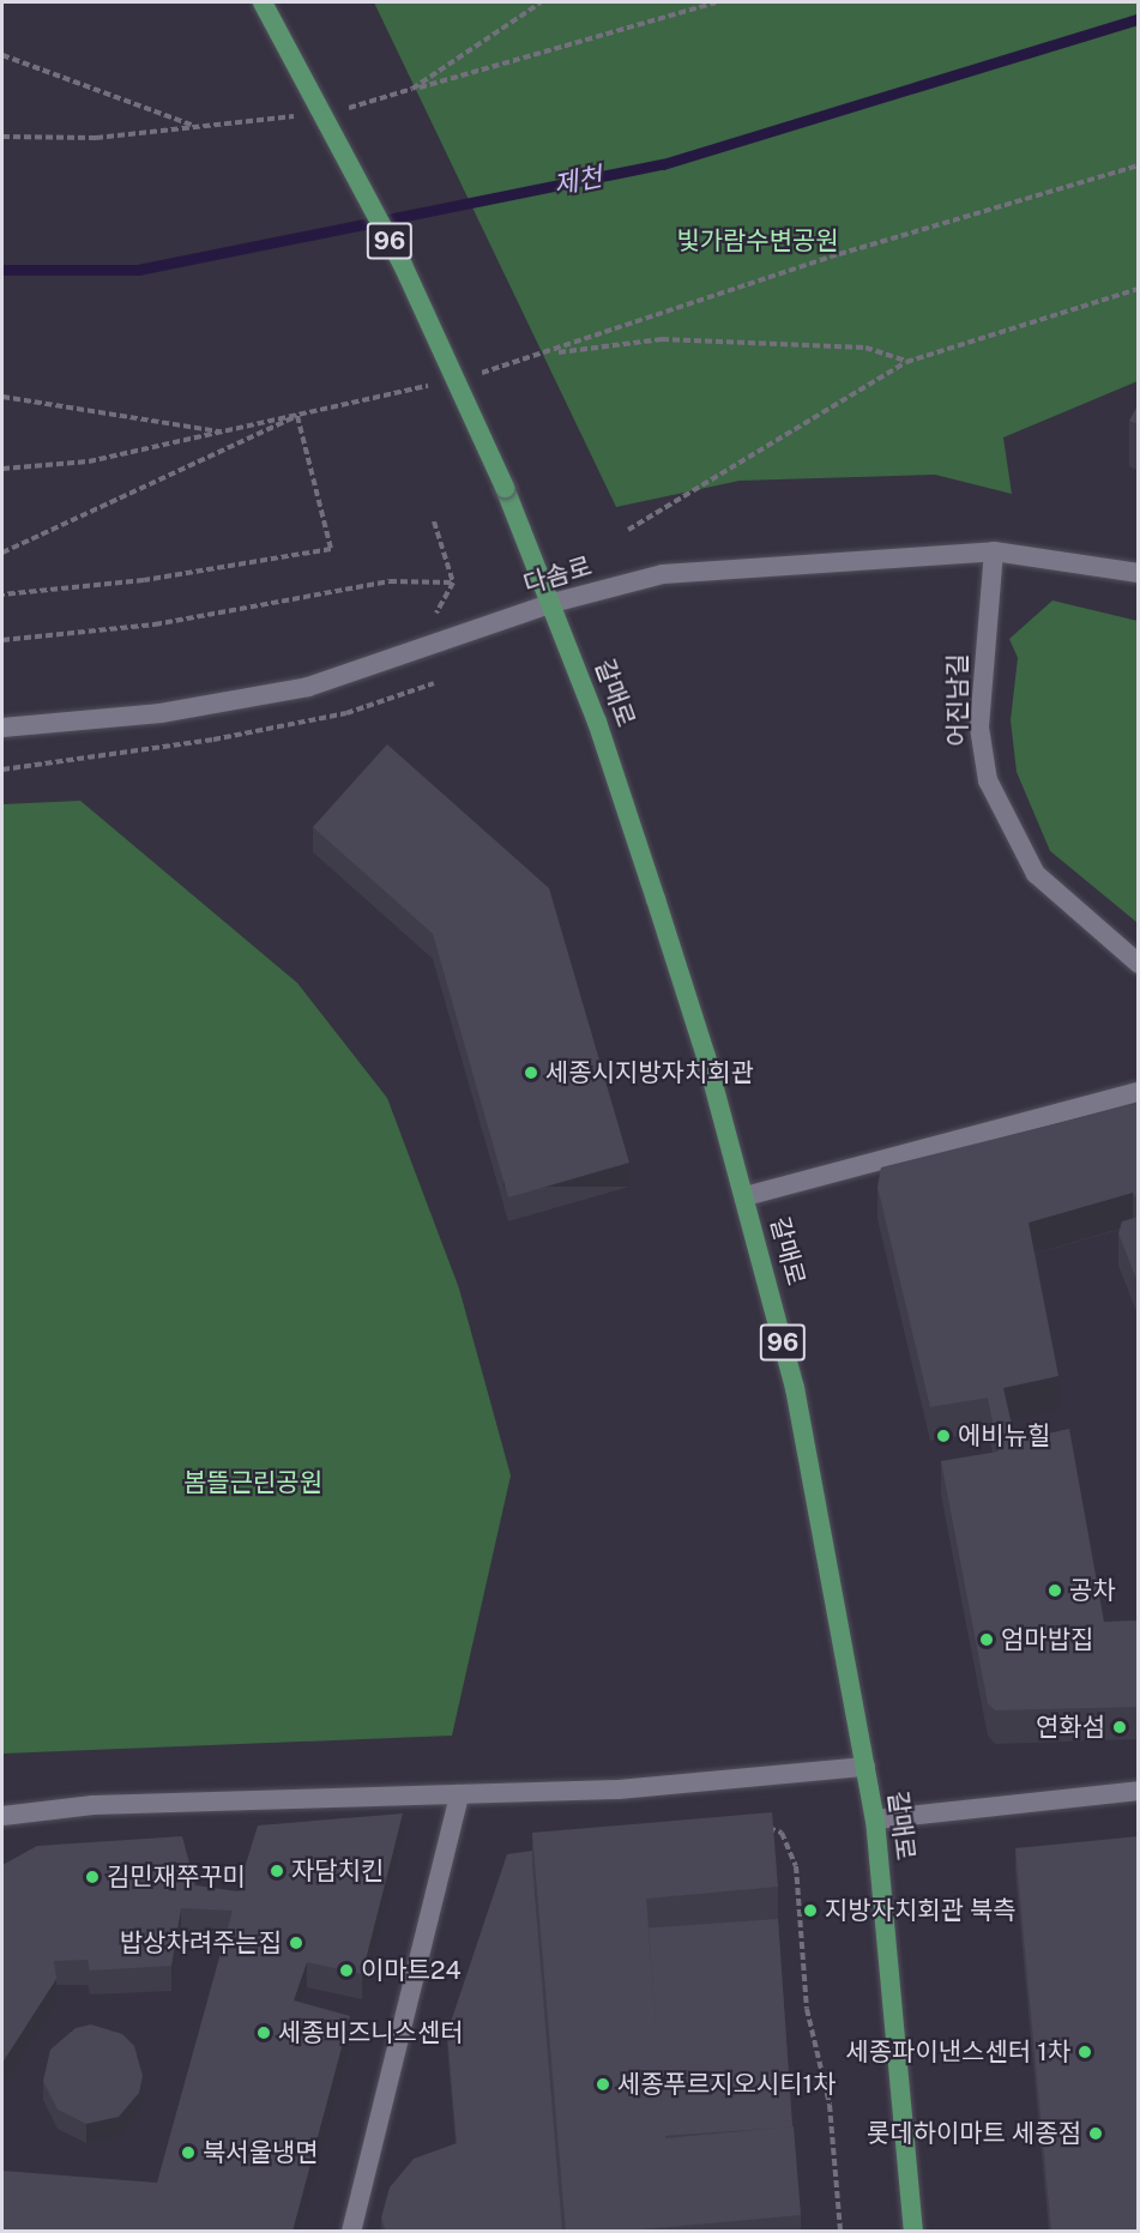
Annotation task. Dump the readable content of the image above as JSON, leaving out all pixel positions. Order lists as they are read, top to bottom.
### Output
{
  "streets": {
    "main road": ["96", "갈매로"],
    "street": ["다솜로", "어진남길"]
  },
  "crossings": [
    ["다솜로", "갈매로"],
    ["다솜로", "어진남길"]
  ],
  "water": ["제천"],
  "parks": ["빛가람수변공원", "봄뜰근린공원"],
  "places": [
    "세종시지방자치회관",
    "에비뉴힐",
    "공차",
    "엄마밥집",
    "연화섬",
    "자담치킨",
    "김민재쭈꾸미",
    "지방자치회관 북측",
    "밥상차려주는집",
    "이마트24",
    "세종비즈니스센터",
    "세종파이낸스센터 1차",
    "세종푸르지오시티1차",
    "롯데하이마트 세종점",
    "북서울냉면"
  ]
}
